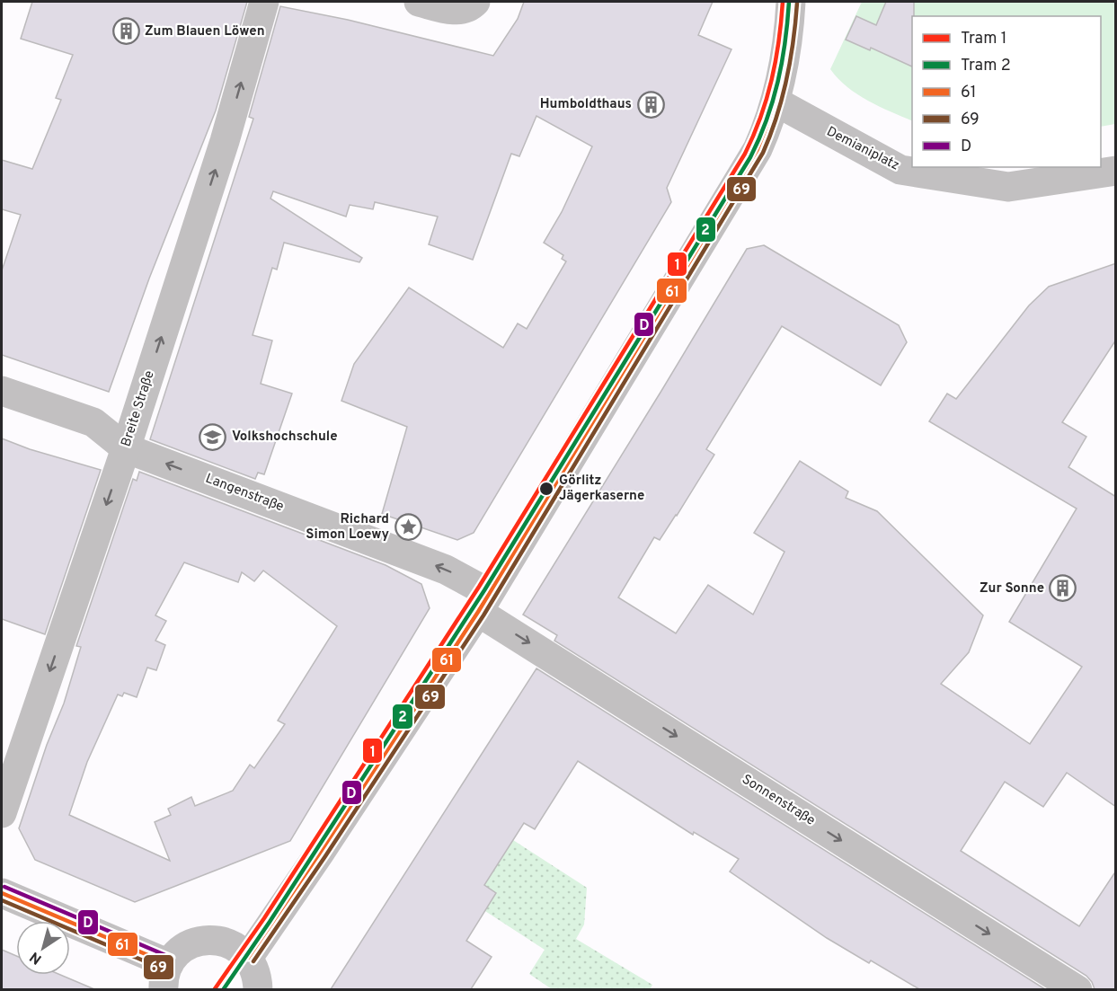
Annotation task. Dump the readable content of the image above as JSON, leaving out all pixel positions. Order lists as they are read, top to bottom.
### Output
{
  "streets": {
    "street": [
      "Demianiplatz",
      "Breite Straße",
      "Langenstraße",
      "Sonnenstraße"
    ]
  },
  "crossings": [
    ["Breite Straße", "Langenstraße"],
    ["Langenstraße", "Sonnenstraße"]
  ],
  "one_way": ["Langenstraße", "Sonnenstraße"],
  "places": {
    "building": ["Zum Blauen Löwen", "Humboldthaus", "Zur Sonne"],
    "school or university": ["Volkshochschule"],
    "other": ["Görlitz Jägerkaserne"],
    "place": ["Richard Simon Loewy"]
  },
  "lines": [
    "tram line 1",
    "tram line 2",
    "transit line 61",
    "transit line D",
    "transit line 69"
  ],
  "legend": [
    "Tram 1",
    "Tram 2",
    "61",
    "69",
    "D"
  ],
  "north": "bottom left"
}
